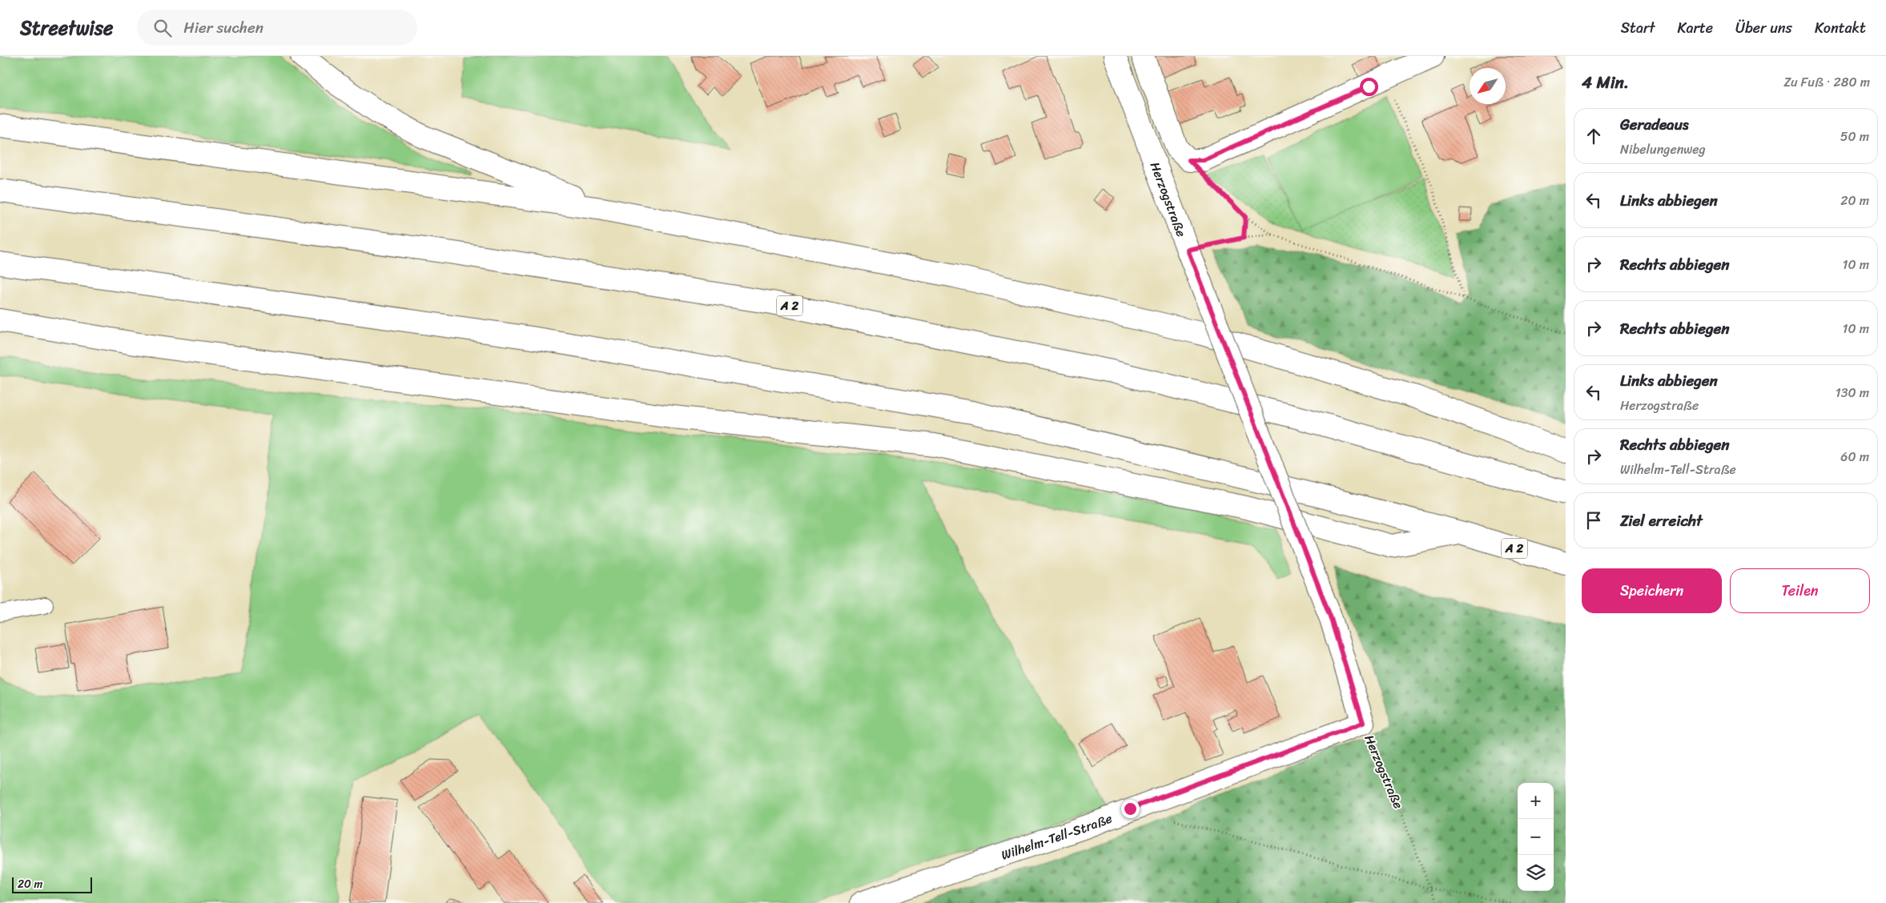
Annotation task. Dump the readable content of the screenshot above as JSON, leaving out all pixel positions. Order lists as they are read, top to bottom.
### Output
{
  "streets": {
    "main road": ["Herzogstraße", "A 2", "Wilhelm-Tell-Straße"]
  },
  "crossings": [
    ["Herzogstraße", "Wilhelm-Tell-Straße"]
  ],
  "scale_bar": "20 m",
  "north": "bottom left",
  "page": {
    "header": "Streetwise",
    "search": "Hier suchen",
    "nav": [
      "Start",
      "Karte",
      "Über uns",
      "Kontakt"
    ],
    "heading": ["4 Min.", "Zu Fuß · 280 m"],
    "list": [
      ["Geradeaus", "Nibelungenweg", "50 m"],
      ["Links abbiegen", "20 m"],
      ["Rechts abbiegen", "10 m"],
      ["Rechts abbiegen", "10 m"],
      ["Links abbiegen", "Herzogstraße", "130 m"],
      ["Rechts abbiegen", "Wilhelm-Tell-Straße", "60 m"],
      "Ziel erreicht"
    ],
    "buttons": ["Speichern", "Teilen"],
    "map_buttons": ["+", "−"],
    "scale": "20 m"
  }
}
